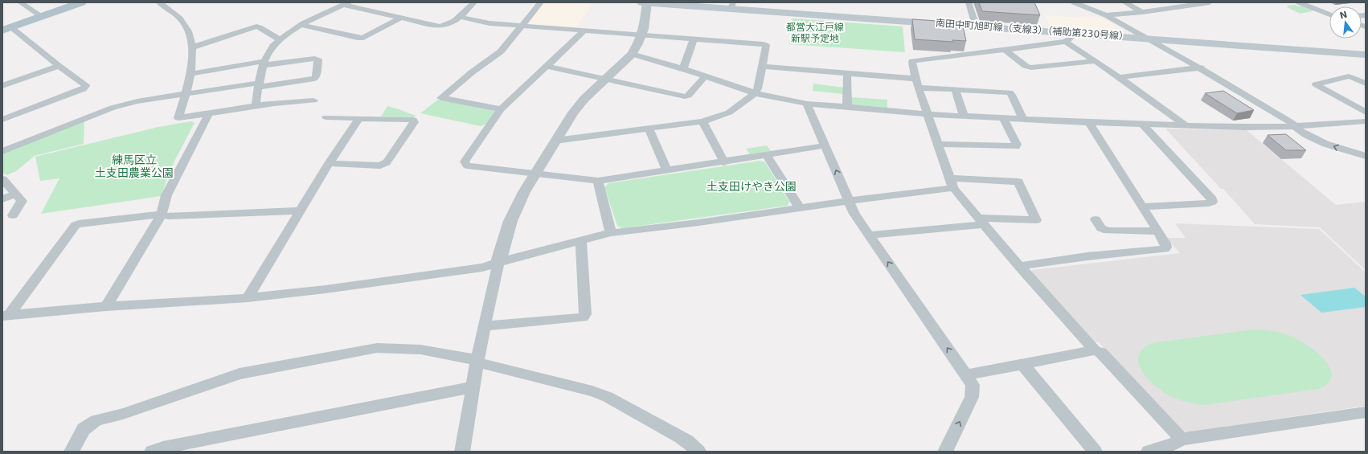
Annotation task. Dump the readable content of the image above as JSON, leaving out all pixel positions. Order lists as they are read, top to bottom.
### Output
{
  "streets": {
    "main road": ["南田中町旭町線（支線3）（補助第230号線）"]
  },
  "parks": ["都営大江戸線 新駅予定地", "練馬区立 土支田農業公園", "土支田けやき公園"],
  "north": "top"
}
